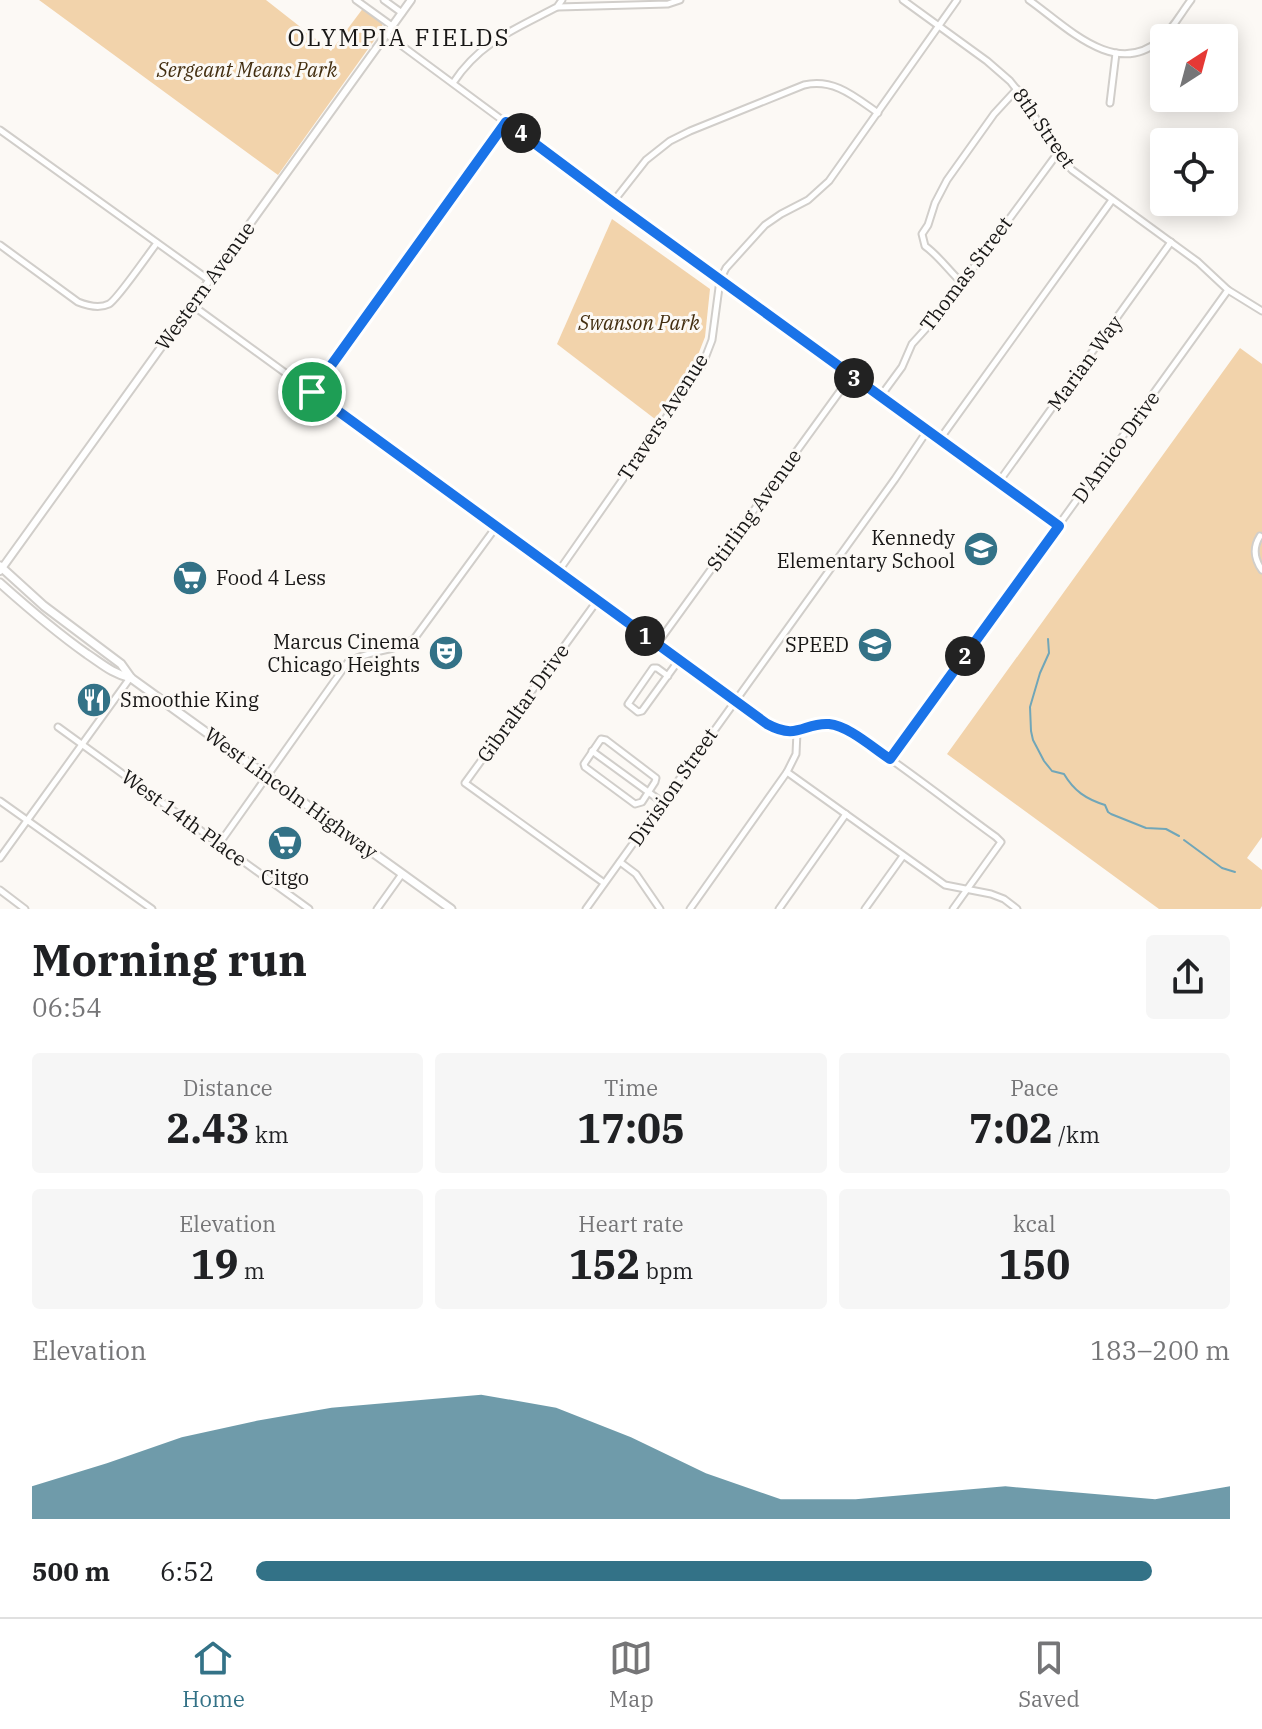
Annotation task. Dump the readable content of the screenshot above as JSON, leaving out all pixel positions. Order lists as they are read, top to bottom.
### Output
{
  "streets": {
    "main road": ["Western Avenue", "West Lincoln Highway"],
    "street": [
      "8th Street",
      "Thomas Street",
      "Marian Way",
      "Travers Avenue",
      "D'Amico Drive",
      "Stirling Avenue",
      "Gibraltar Drive",
      "Division Street",
      "West 14th Place"
    ]
  },
  "crossings": [
    ["8th Street", "Thomas Street"],
    ["8th Street", "Marian Way"],
    ["8th Street", "Travers Avenue"],
    ["8th Street", "D'Amico Drive"],
    ["Western Avenue", "West Lincoln Highway"],
    ["Gibraltar Drive", "Division Street"]
  ],
  "districts": ["OLYMPIA FIELDS"],
  "parks": ["Sergeant Means Park", "Swanson Park"],
  "places": {
    "school or university": ["Kennedy Elementary School", "SPEED"],
    "supermarket": ["Food 4 Less", "Citgo"],
    "theatre": ["Marcus Cinema Chicago Heights"],
    "restaurant": ["Smoothie King"]
  },
  "north": "top right",
  "page": {
    "pins": [
      "4",
      "3",
      "1",
      "2"
    ],
    "heading": ["Morning run", "06:54"],
    "stats": [
      ["Distance", "2.43 km"],
      ["Time", "17:05"],
      ["Pace", "7:02 /km"],
      ["Elevation", "19 m"],
      ["Heart rate", "152 bpm"],
      ["kcal", "150"]
    ],
    "chart": ["Elevation", "183–200 m"],
    "list": [
      {
        "name": "500 m",
        "note": "6:52"
      }
    ],
    "tabs": ["Home", "Map", "Saved"]
  }
}
